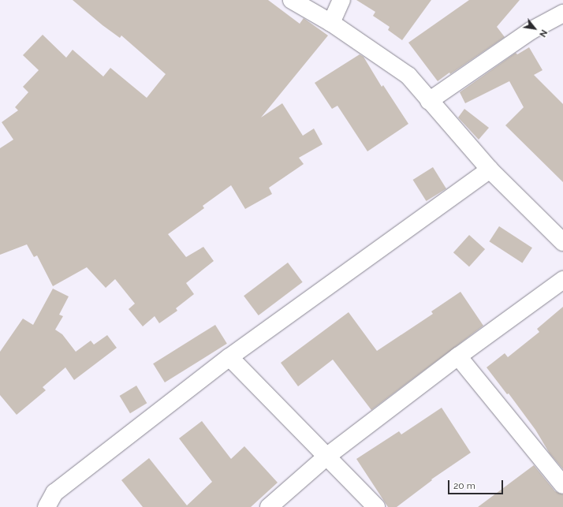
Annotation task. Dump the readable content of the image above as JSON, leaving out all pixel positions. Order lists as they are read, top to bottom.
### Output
{
  "scale_bar": "20 m",
  "north": "bottom right"
}
